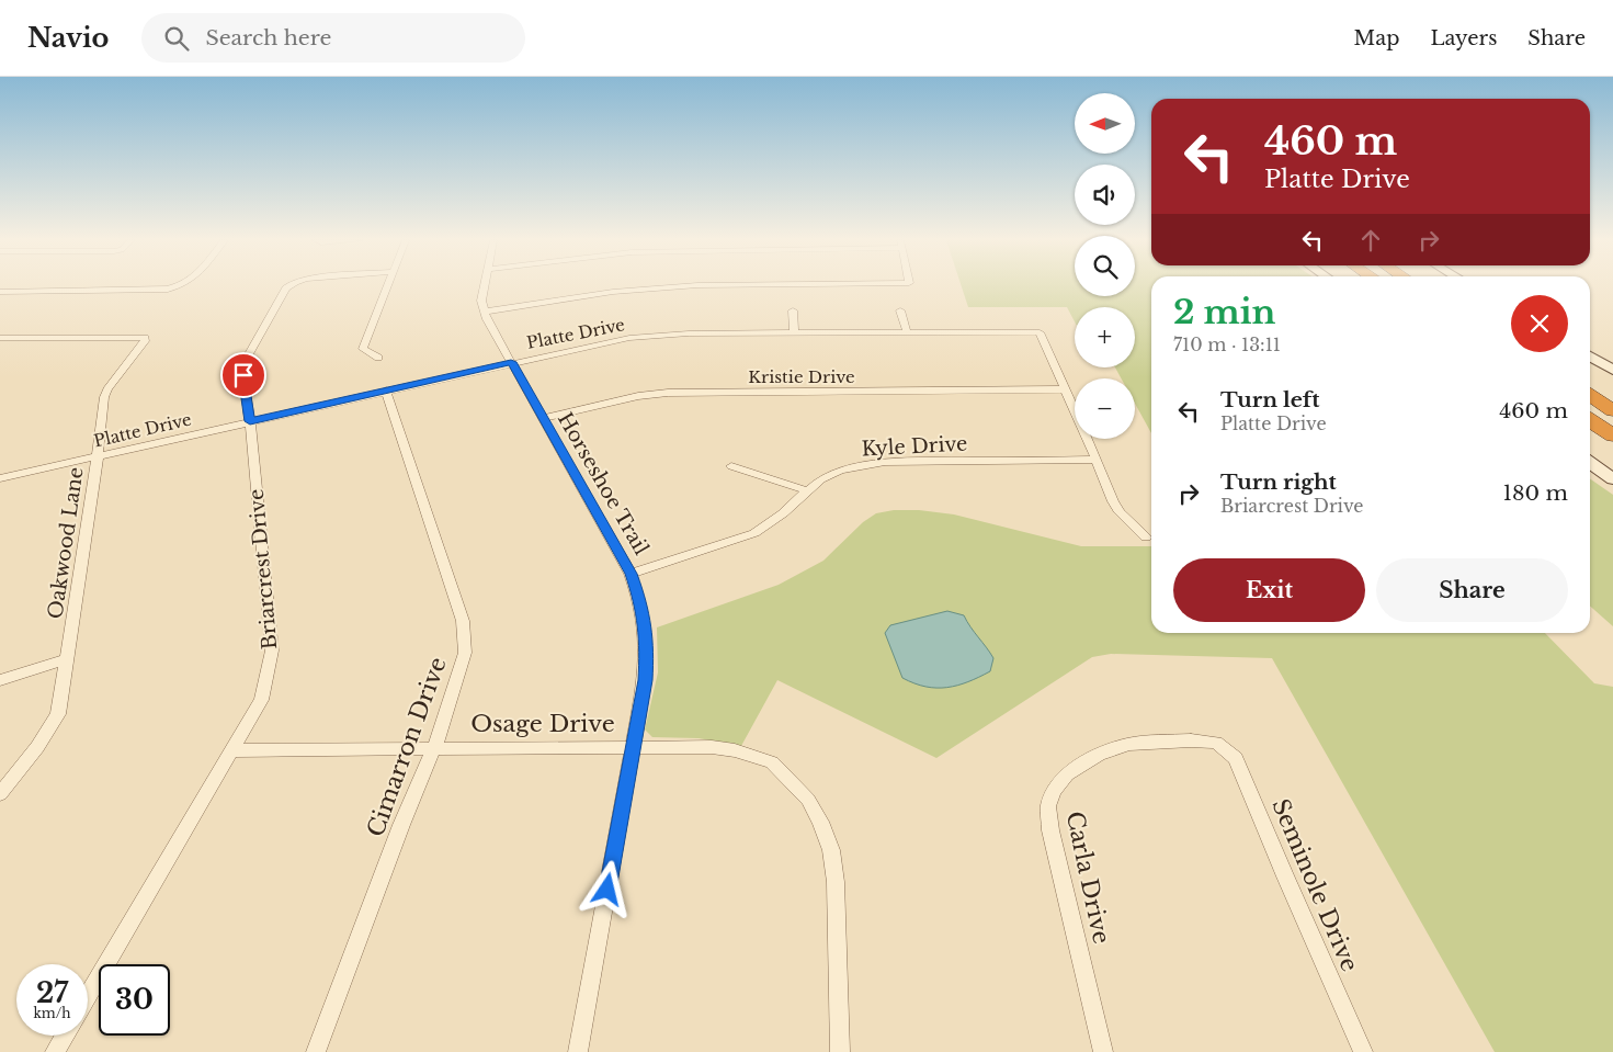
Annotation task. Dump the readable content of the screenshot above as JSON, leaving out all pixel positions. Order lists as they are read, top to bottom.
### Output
{
  "streets": {
    "street": [
      "Platte Drive",
      "Kristie Drive",
      "Kyle Drive",
      "Horseshoe Trail",
      "Oakwood Lane",
      "Briarcrest Drive",
      "Osage Drive",
      "Cimarron Drive",
      "Carla Drive",
      "Seminole Drive"
    ]
  },
  "crossings": [
    ["Platte Drive", "Kristie Drive"],
    ["Platte Drive", "Horseshoe Trail"],
    ["Platte Drive", "Oakwood Lane"],
    ["Platte Drive", "Briarcrest Drive"],
    ["Platte Drive", "Cimarron Drive"],
    ["Kristie Drive", "Horseshoe Trail"],
    ["Kyle Drive", "Horseshoe Trail"],
    ["Horseshoe Trail", "Osage Drive"],
    ["Briarcrest Drive", "Osage Drive"],
    ["Osage Drive", "Cimarron Drive"],
    ["Carla Drive", "Seminole Drive"]
  ],
  "north": "left",
  "page": {
    "header": "Navio",
    "search": "Search here",
    "nav": ["Map", "Layers", "Share"],
    "map_buttons": ["+", "−"],
    "turn": ["460 m", "Platte Drive"],
    "heading": ["2 min", "710 m · 13:11"],
    "list": [
      {
        "name": "Turn left",
        "note": "Platte Drive",
        "value": "460 m"
      },
      {
        "name": "Turn right",
        "note": "Briarcrest Drive",
        "value": "180 m"
      }
    ],
    "buttons": ["Exit", "Share"],
    "speed": "27 km/h",
    "limit": "30"
  }
}
